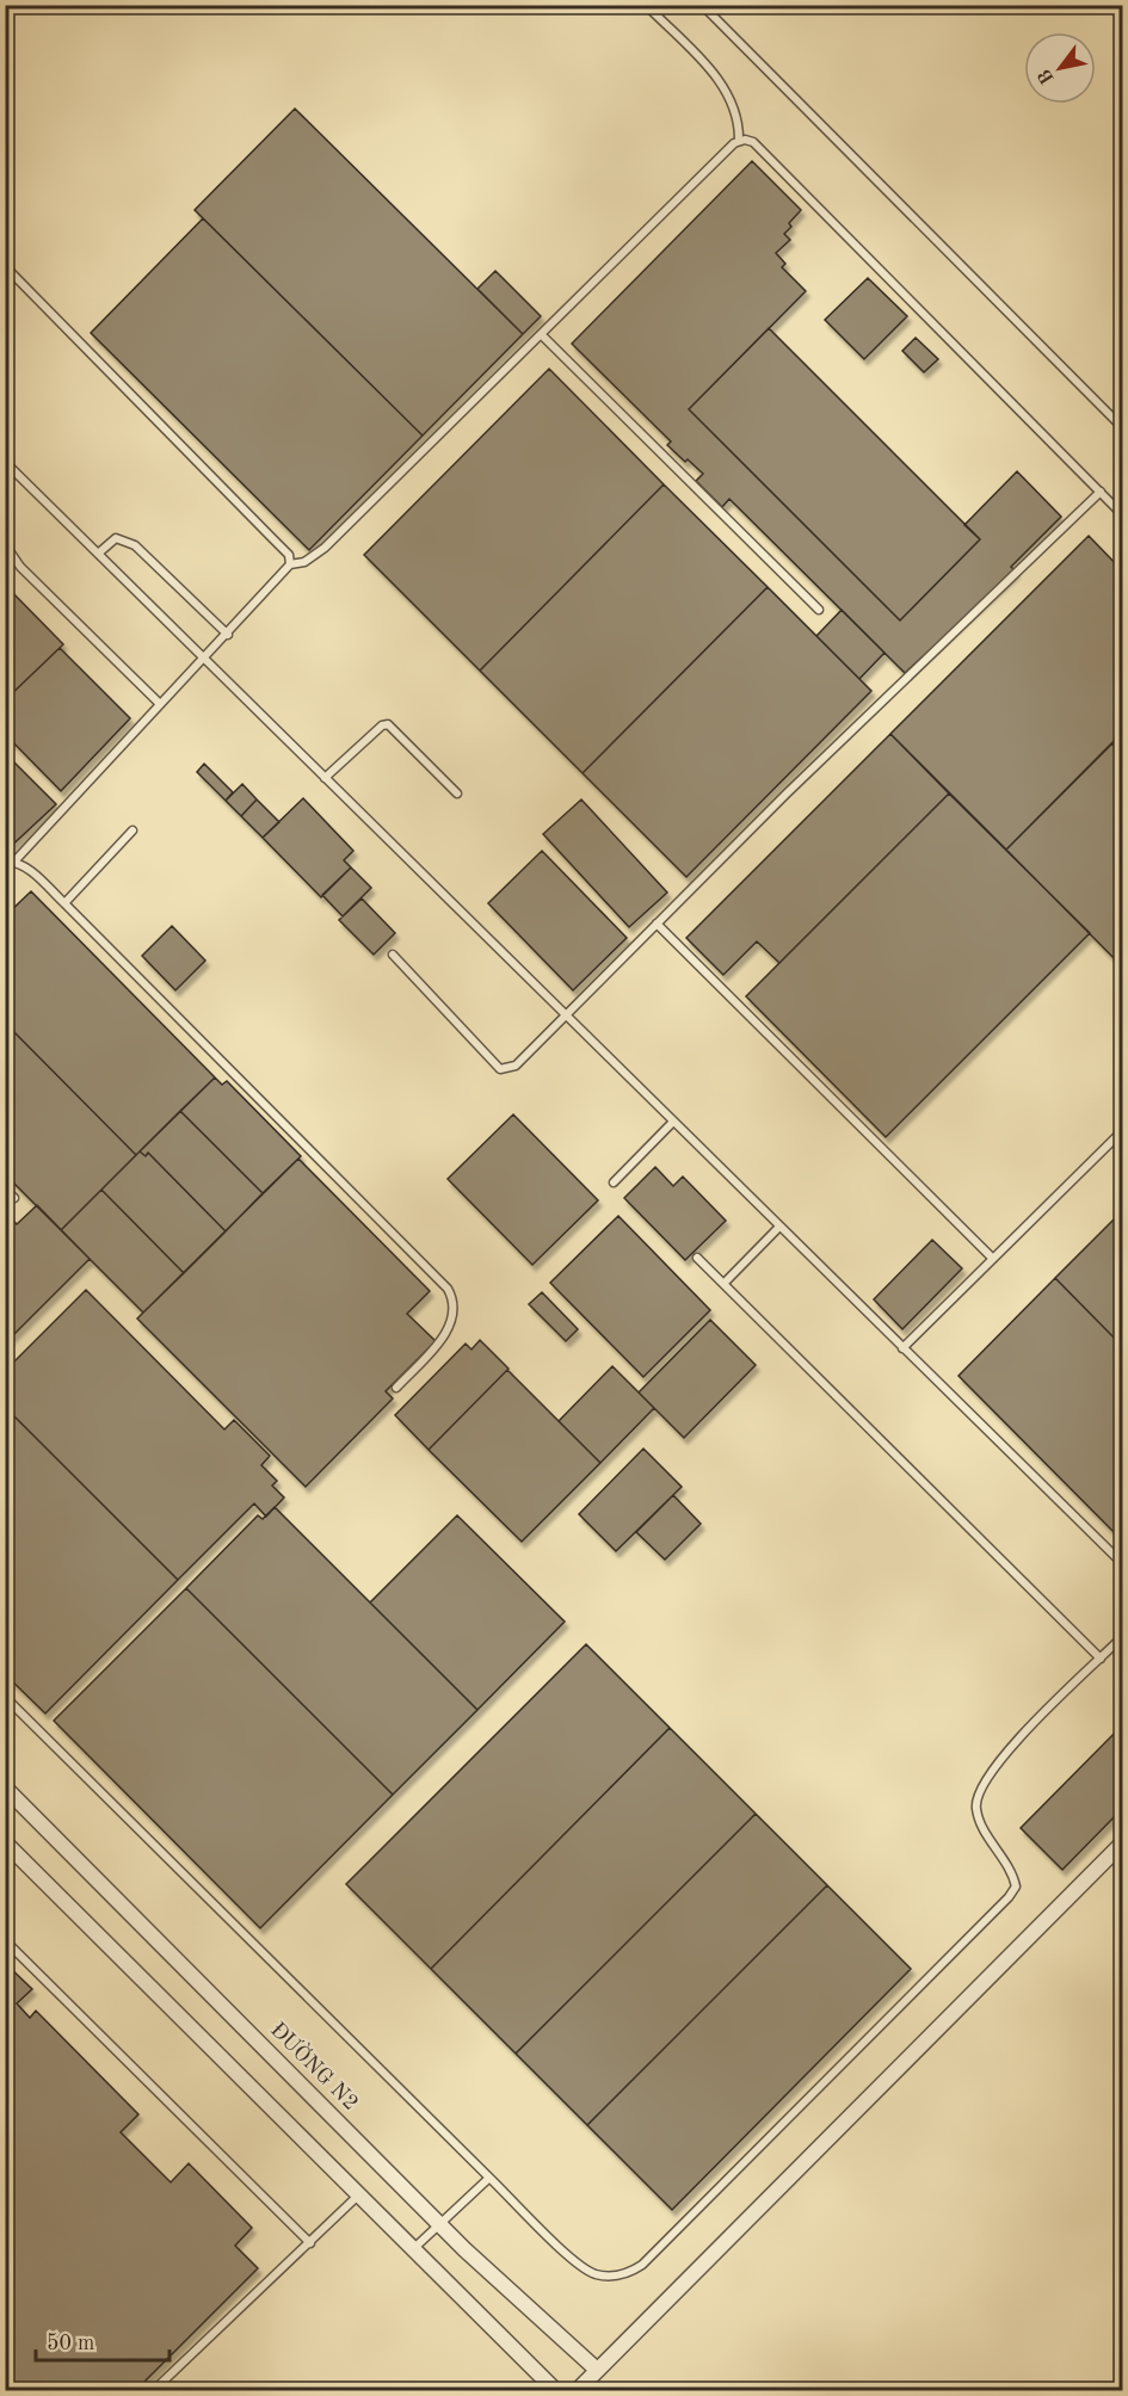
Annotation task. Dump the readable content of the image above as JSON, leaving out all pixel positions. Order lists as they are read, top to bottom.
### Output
{
  "streets": {
    "street": ["ĐƯỜNG N2"]
  },
  "scale_bar": "50 m",
  "north": "bottom left"
}
